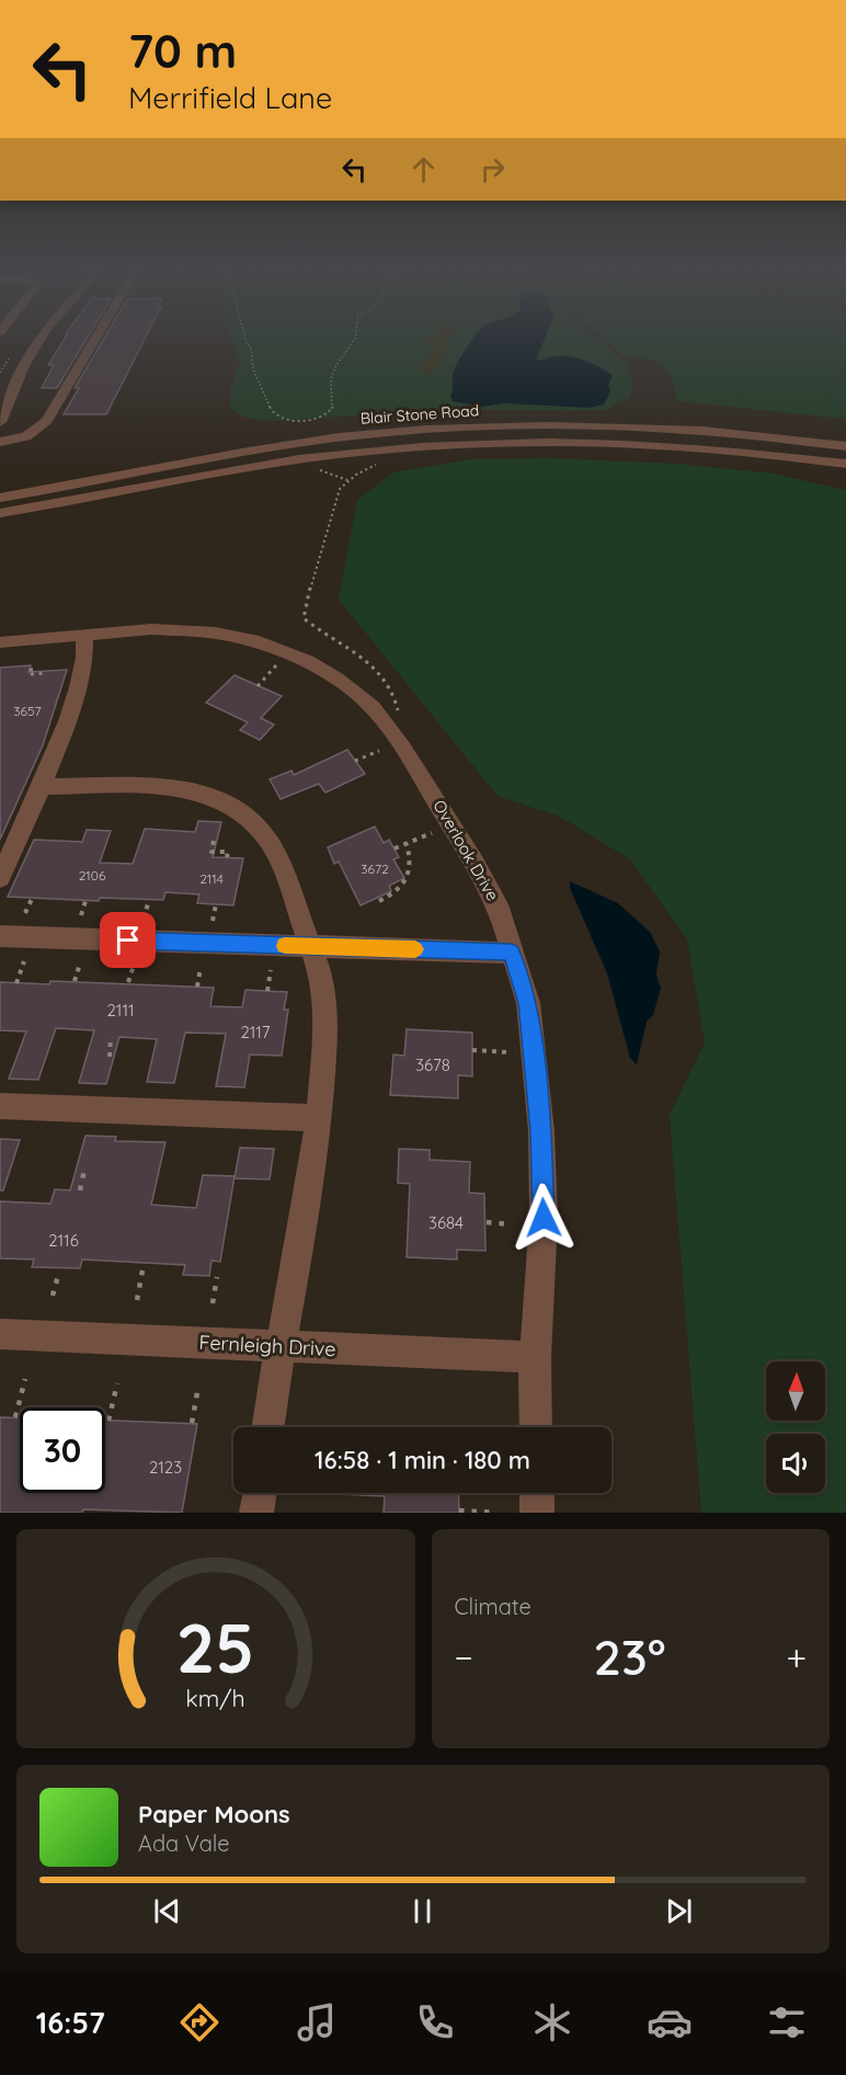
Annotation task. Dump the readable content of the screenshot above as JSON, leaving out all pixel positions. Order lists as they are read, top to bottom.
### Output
{
  "streets": {
    "street": ["Blair Stone Road", "Overlook Drive", "Fernleigh Drive"]
  },
  "crossings": [
    ["Overlook Drive", "Fernleigh Drive"]
  ],
  "house_numbers": [
    "3657",
    "3672",
    "2106",
    "2114",
    "2111",
    "2117",
    "3678",
    "3684",
    "2116",
    "2123"
  ],
  "north": "top",
  "page": {
    "turn": ["70 m", "Merrifield Lane"],
    "limit": "30",
    "trip": "16:58 · 1 min · 180 m",
    "tile": "Climate",
    "heat": ["−", "23°", "+"],
    "song": ["Paper Moons", "Ada Vale"],
    "tabs": "16:57",
    "gauge": ["25", "km/h"]
  }
}
